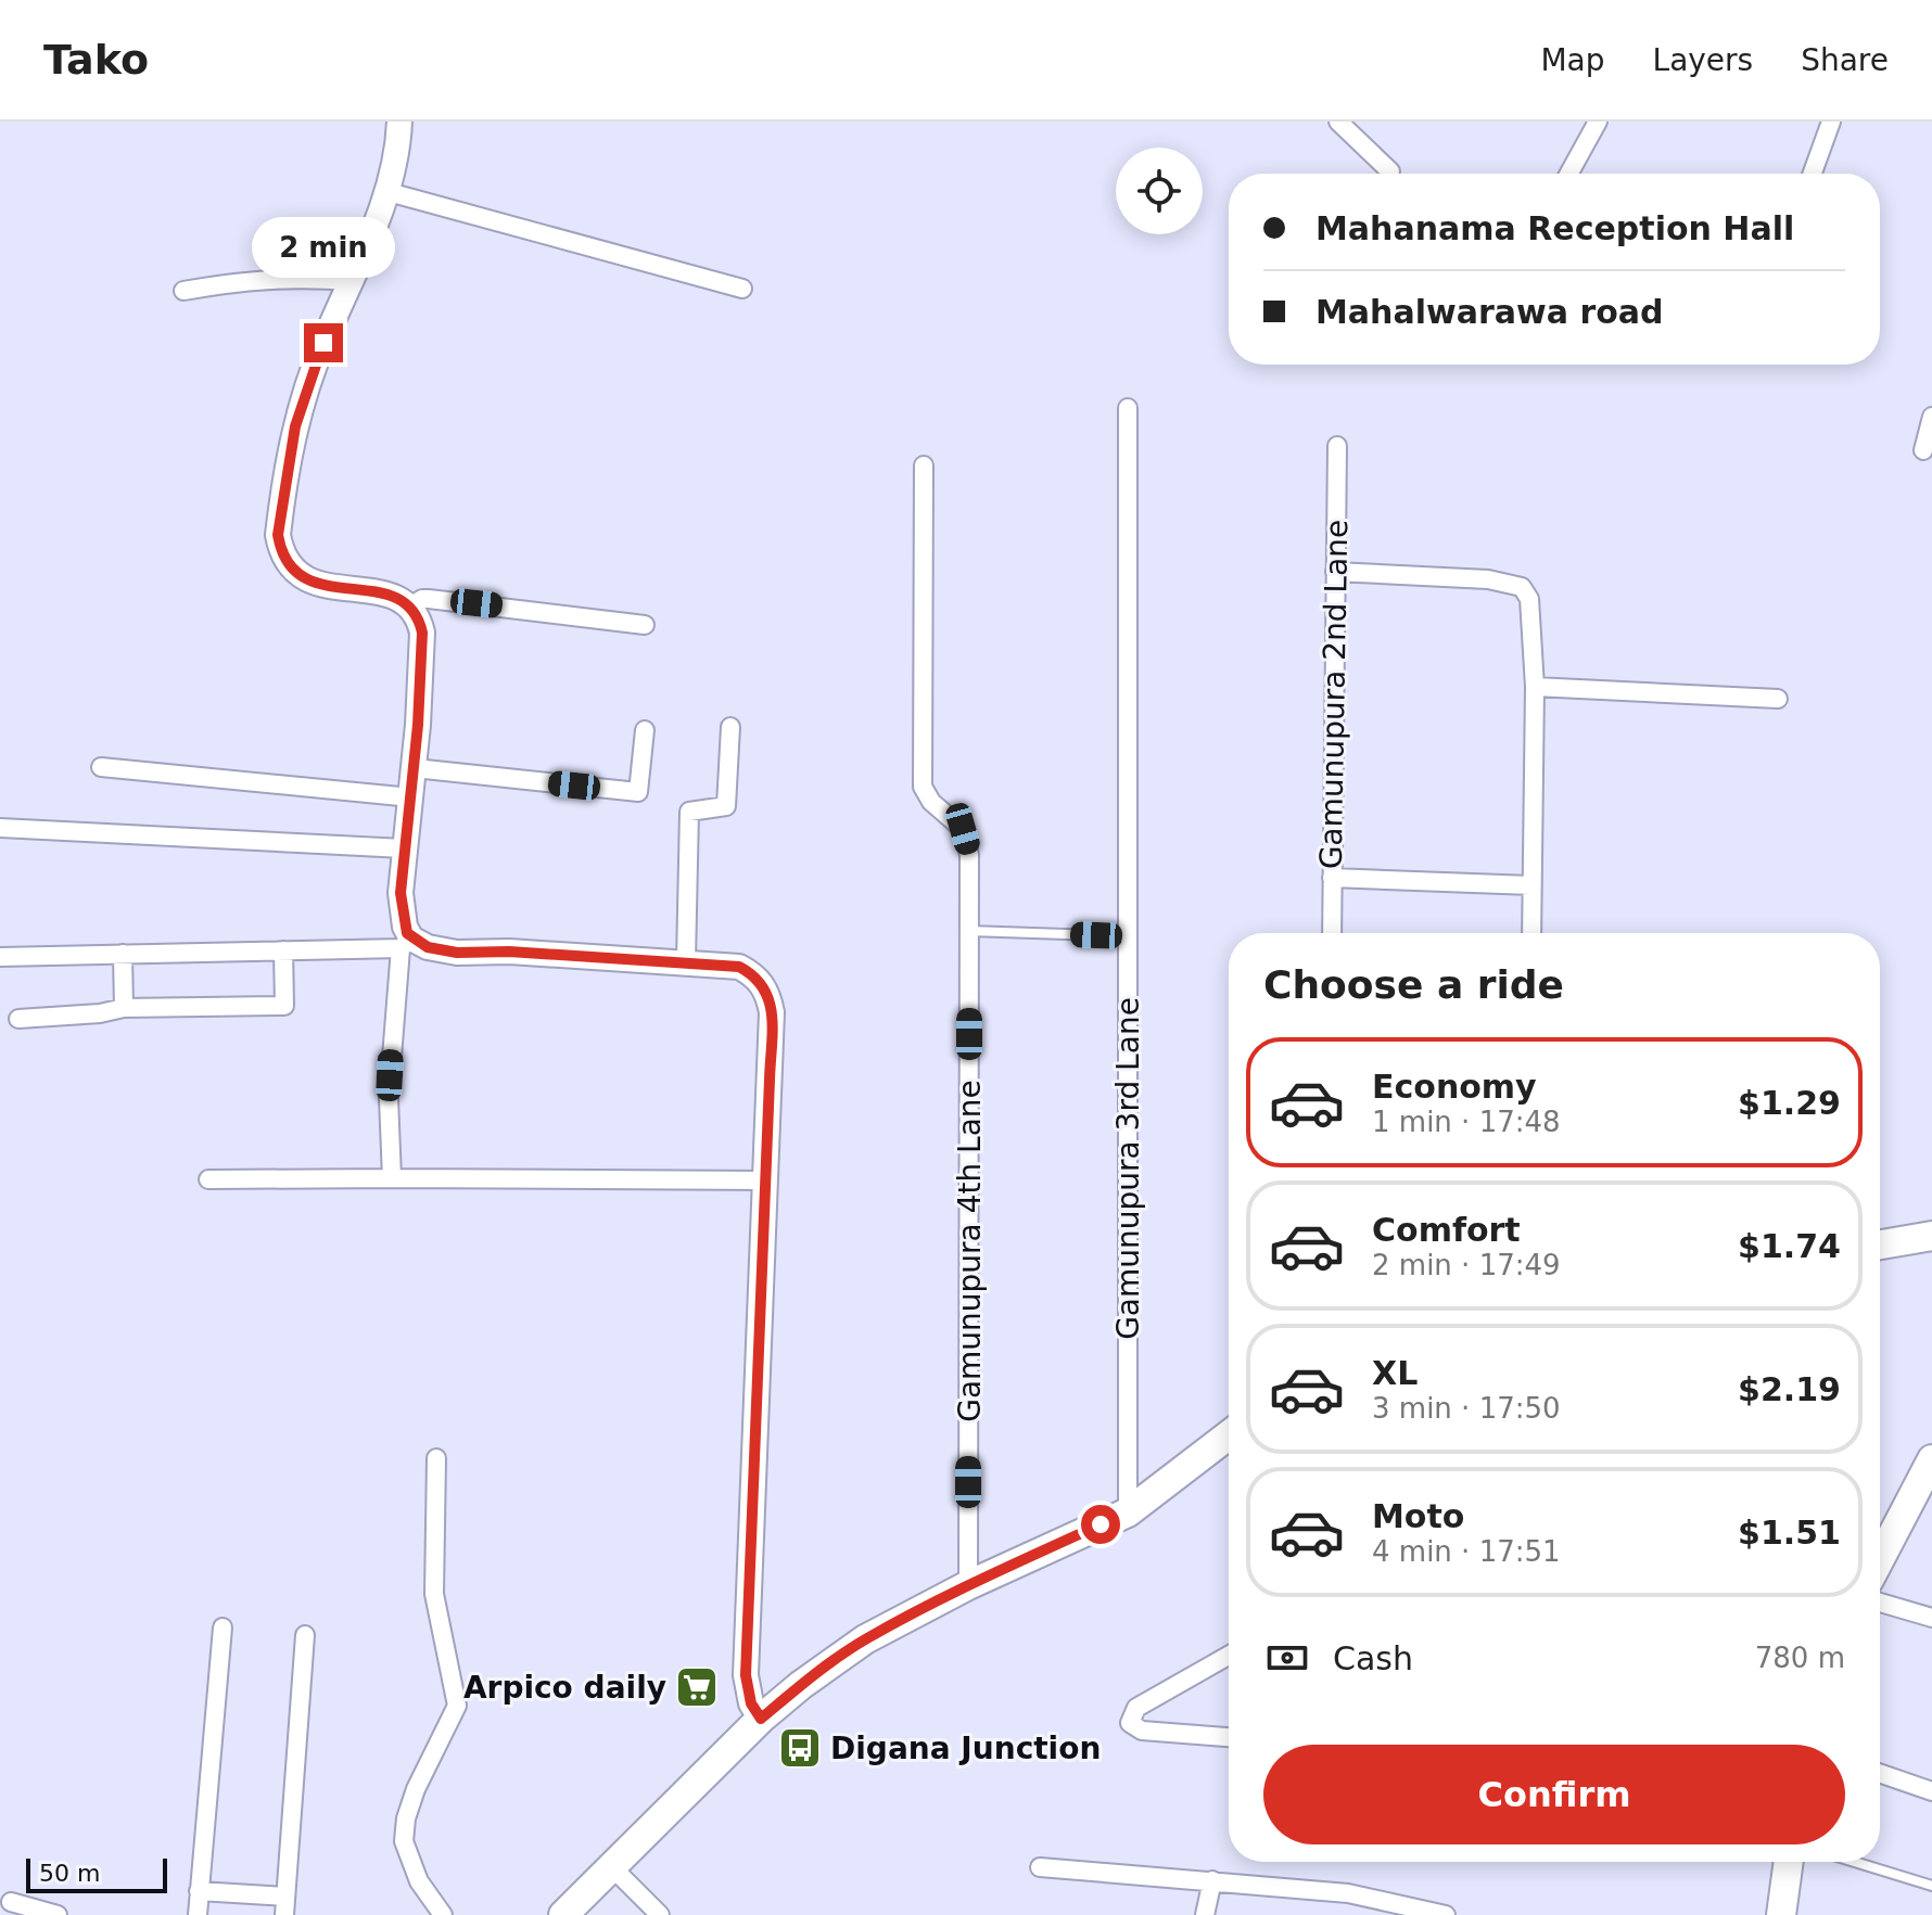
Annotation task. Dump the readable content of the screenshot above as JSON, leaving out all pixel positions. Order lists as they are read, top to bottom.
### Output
{
  "streets": {
    "street": ["Gamunupura 2nd Lane", "Gamunupura 3rd Lane", "Gamunupura 4th Lane"]
  },
  "places": {
    "supermarket": ["Arpico daily"],
    "bus stop": ["Digana Junction"]
  },
  "scale_bar": "50 m",
  "page": {
    "header": "Tako",
    "nav": ["Map", "Layers", "Share"],
    "banner": ["Mahanama Reception Hall", "Mahalwarawa road"],
    "bubble": "2 min",
    "heading": "Choose a ride",
    "list": [
      {
        "name": "Economy",
        "note": "1 min · 17:48",
        "value": "$1.29"
      },
      {
        "name": "Comfort",
        "note": "2 min · 17:49",
        "value": "$1.74"
      },
      {
        "name": "XL",
        "note": "3 min · 17:50",
        "value": "$2.19"
      },
      {
        "name": "Moto",
        "note": "4 min · 17:51",
        "value": "$1.51"
      }
    ],
    "pay": ["Cash", "780 m"],
    "buttons": "Confirm",
    "scale": "50 m"
  }
}
